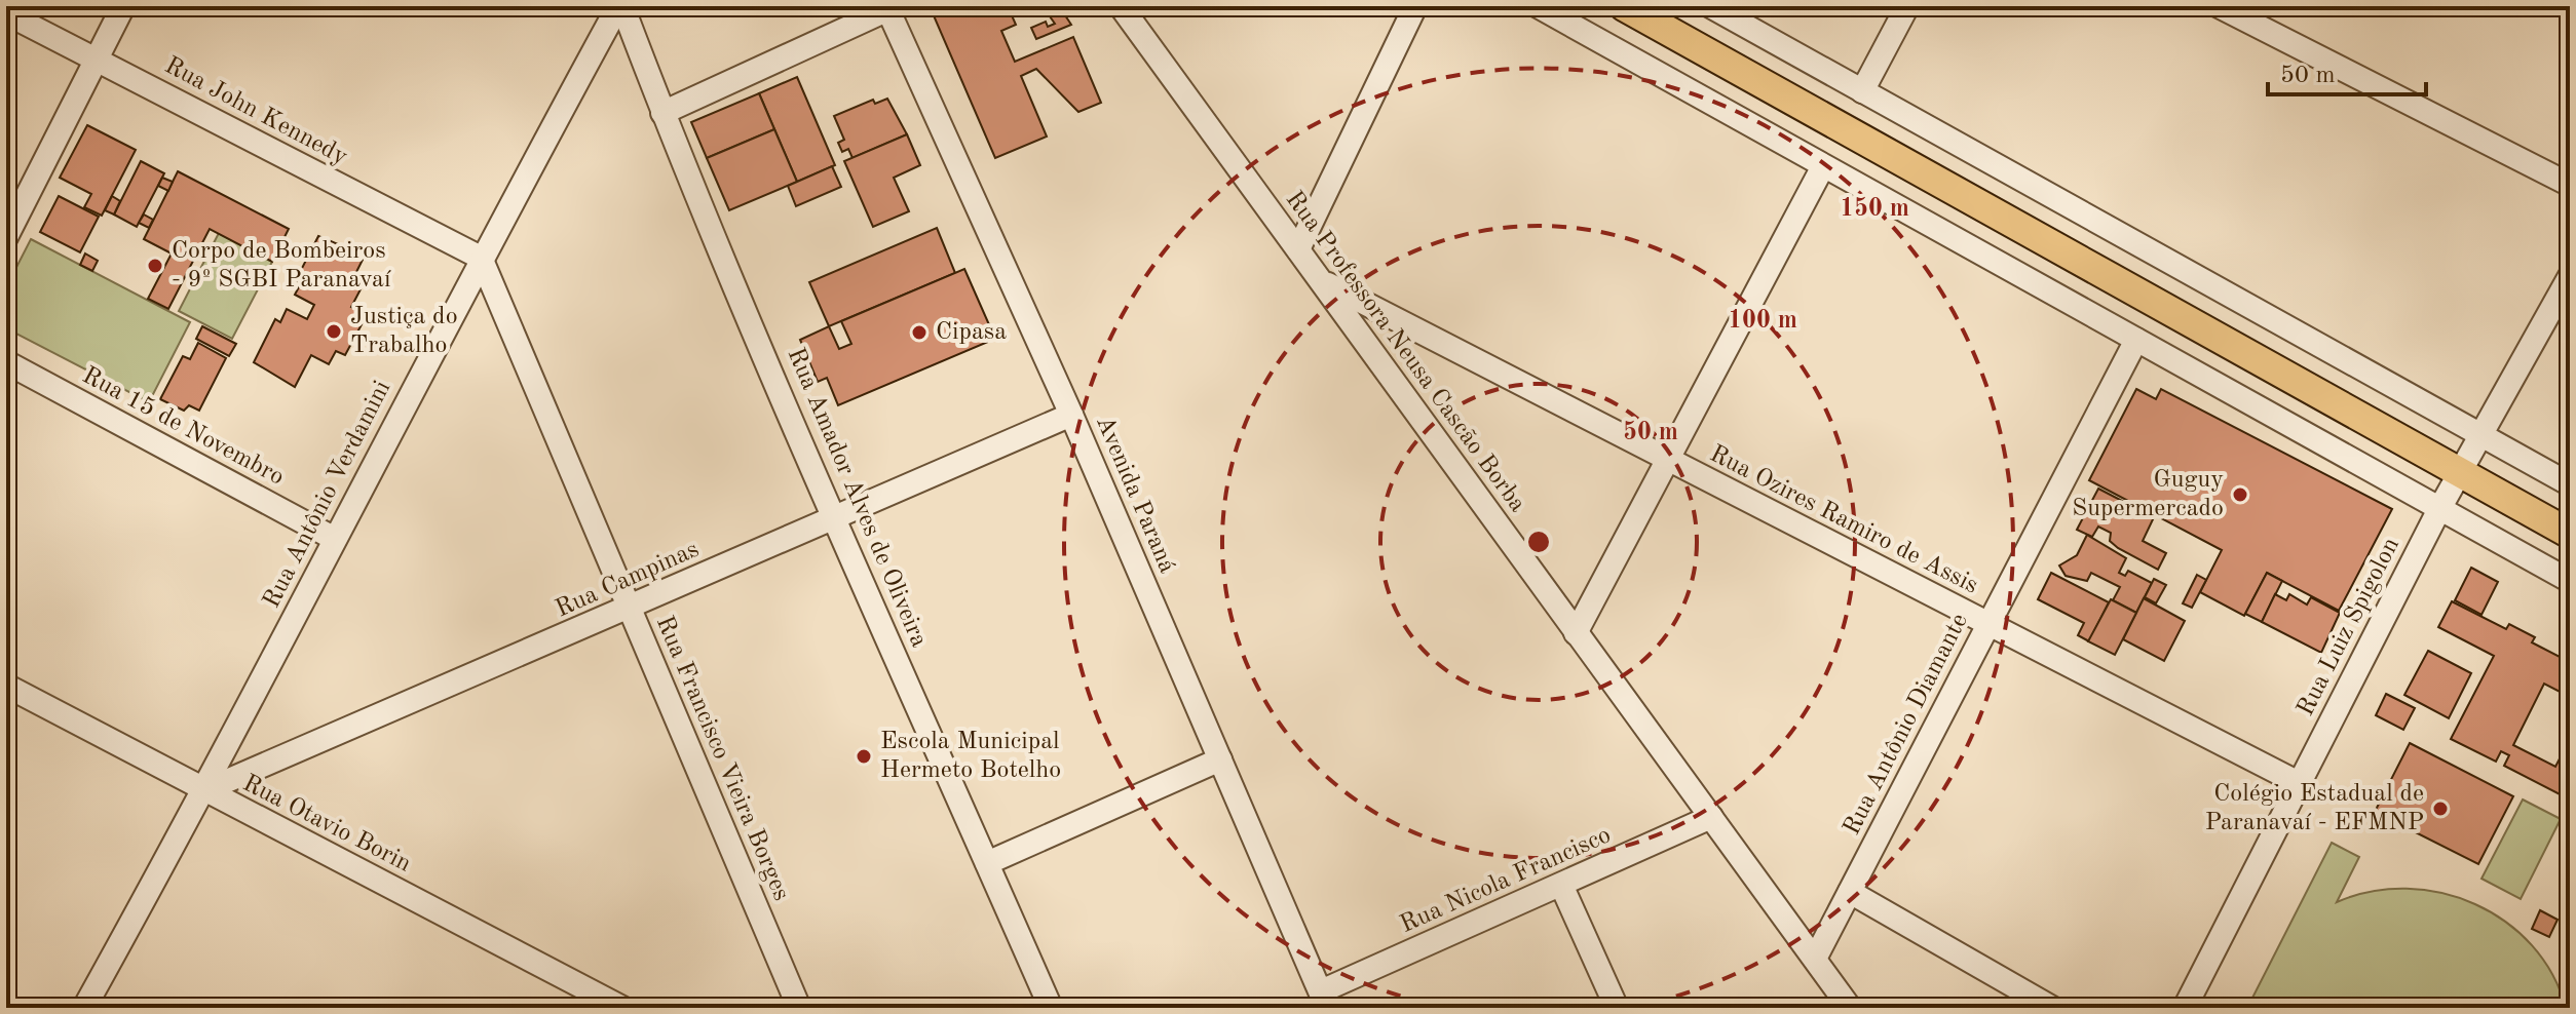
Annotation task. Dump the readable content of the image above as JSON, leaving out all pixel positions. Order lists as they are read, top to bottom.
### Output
{
  "streets": {
    "street": [
      "Rua John Kennedy",
      "Rua Professora Neusa Cascão Borba",
      "Rua 15 de Novembro",
      "Rua Antônio Verdamini",
      "Avenida Paraná",
      "Rua Amador Alves de Oliveira",
      "Rua Ozires Ramiro de Assis",
      "Rua Campinas",
      "Rua Luiz Spigolon",
      "Rua Antônio Diamante",
      "Rua Francisco Vieira Borges",
      "Rua Otavio Borin",
      "Rua Nicola Francisco"
    ]
  },
  "crossings": [
    ["Rua John Kennedy", "Rua Antônio Verdamini"],
    ["Rua John Kennedy", "Rua Francisco Vieira Borges"],
    ["Rua Professora Neusa Cascão Borba", "Rua Ozires Ramiro de Assis"],
    ["Rua Professora Neusa Cascão Borba", "Rua Antônio Diamante"],
    ["Rua Professora Neusa Cascão Borba", "Rua Nicola Francisco"],
    ["Rua 15 de Novembro", "Rua Antônio Verdamini"],
    ["Rua Antônio Verdamini", "Rua Amador Alves de Oliveira"],
    ["Rua Antônio Verdamini", "Rua Campinas"],
    ["Rua Antônio Verdamini", "Rua Francisco Vieira Borges"],
    ["Rua Antônio Verdamini", "Rua Otavio Borin"],
    ["Avenida Paraná", "Rua Campinas"],
    ["Avenida Paraná", "Rua Nicola Francisco"],
    ["Rua Amador Alves de Oliveira", "Rua Campinas"],
    ["Rua Ozires Ramiro de Assis", "Rua Luiz Spigolon"],
    ["Rua Ozires Ramiro de Assis", "Rua Antônio Diamante"],
    ["Rua Campinas", "Rua Francisco Vieira Borges"],
    ["Rua Campinas", "Rua Otavio Borin"]
  ],
  "places": [
    "Corpo de Bombeiros - 9º SGBI Paranavaí",
    "Justiça do Trabalho",
    "Cipasa",
    "Guguy Supermercado",
    "Escola Municipal Hermeto Botelho",
    "Colégio Estadual de Paranavaí - EFMNP"
  ],
  "scale_bar": "50 m",
  "rings": ["150 m", "100 m", "50 m"]
}
